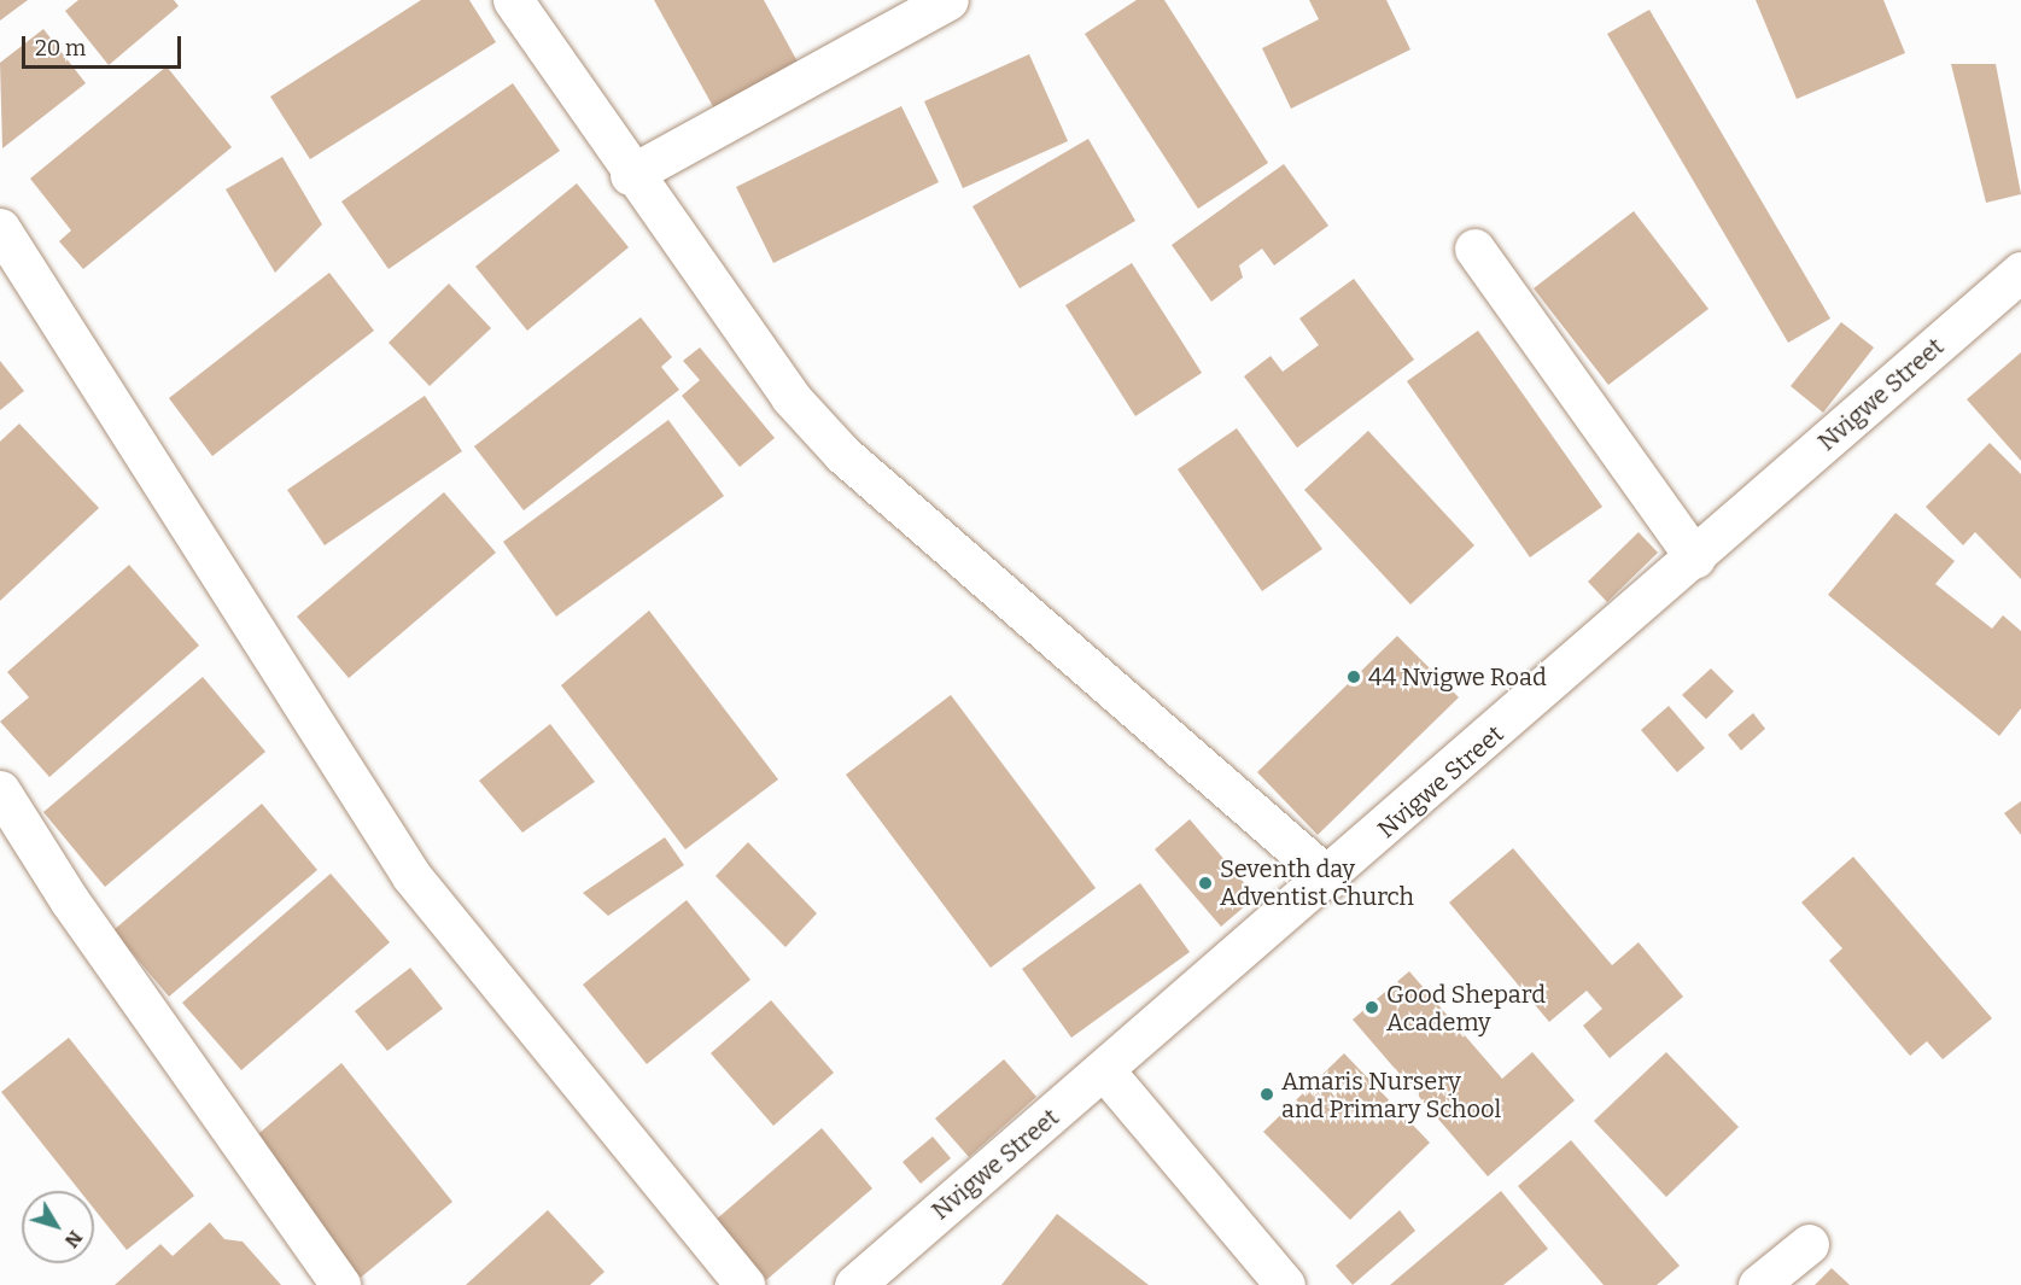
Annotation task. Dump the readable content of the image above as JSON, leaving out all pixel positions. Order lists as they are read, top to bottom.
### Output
{
  "streets": {
    "street": ["Nvigwe Street"]
  },
  "places": [
    "44 Nvigwe Road",
    "Seventh day Adventist Church",
    "Good Shepard Academy",
    "Amaris Nursery and Primary School"
  ],
  "scale_bar": "20 m",
  "north": "bottom right"
}
